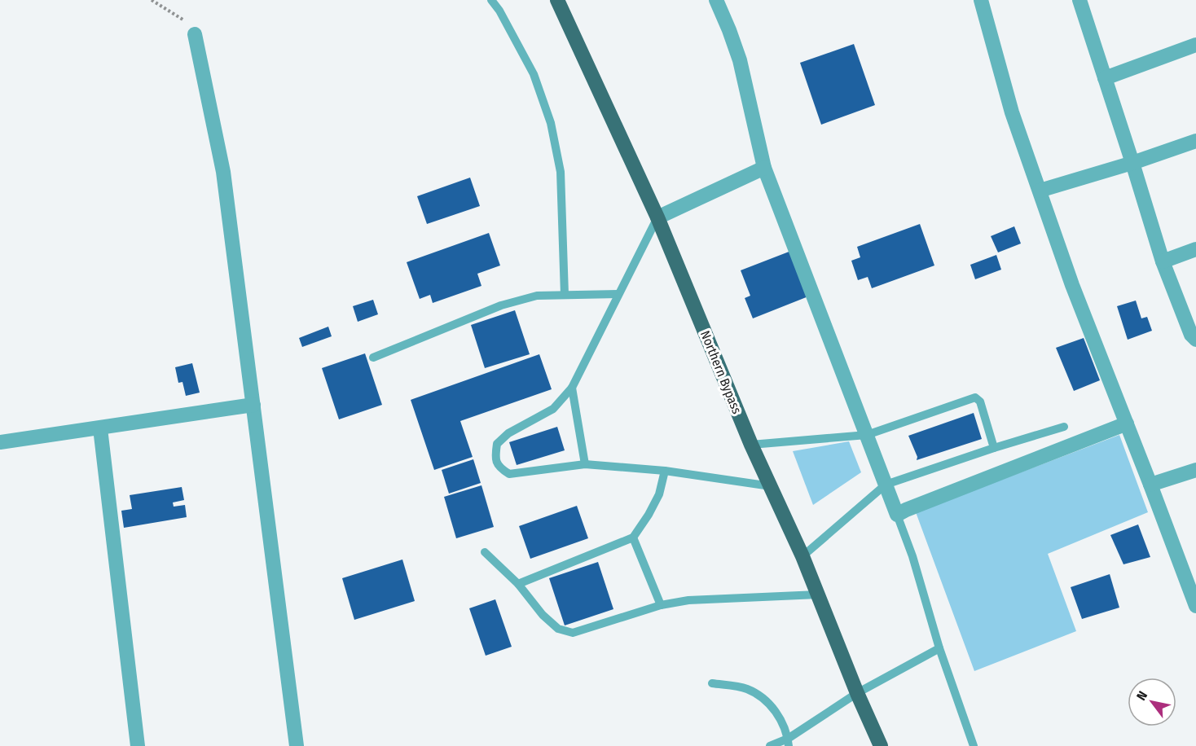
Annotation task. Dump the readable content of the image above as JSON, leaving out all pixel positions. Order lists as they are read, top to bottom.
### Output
{
  "streets": {
    "main road": ["Northern Bypass"]
  },
  "north": "top left"
}
